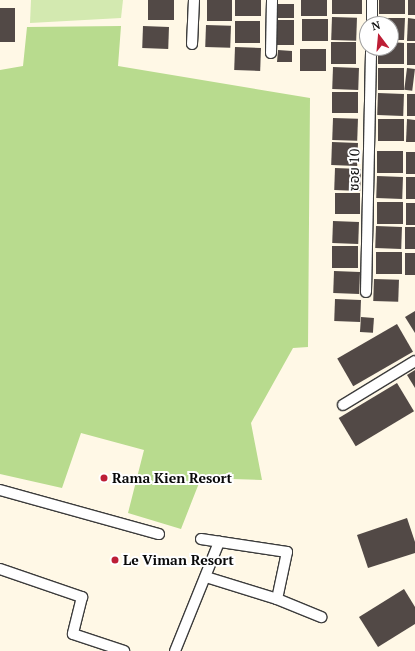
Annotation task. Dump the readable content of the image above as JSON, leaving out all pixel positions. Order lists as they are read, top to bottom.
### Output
{
  "streets": {
    "street": ["ซอย 10"]
  },
  "places": ["Rama Kien Resort", "Le Viman Resort"],
  "north": "top"
}
